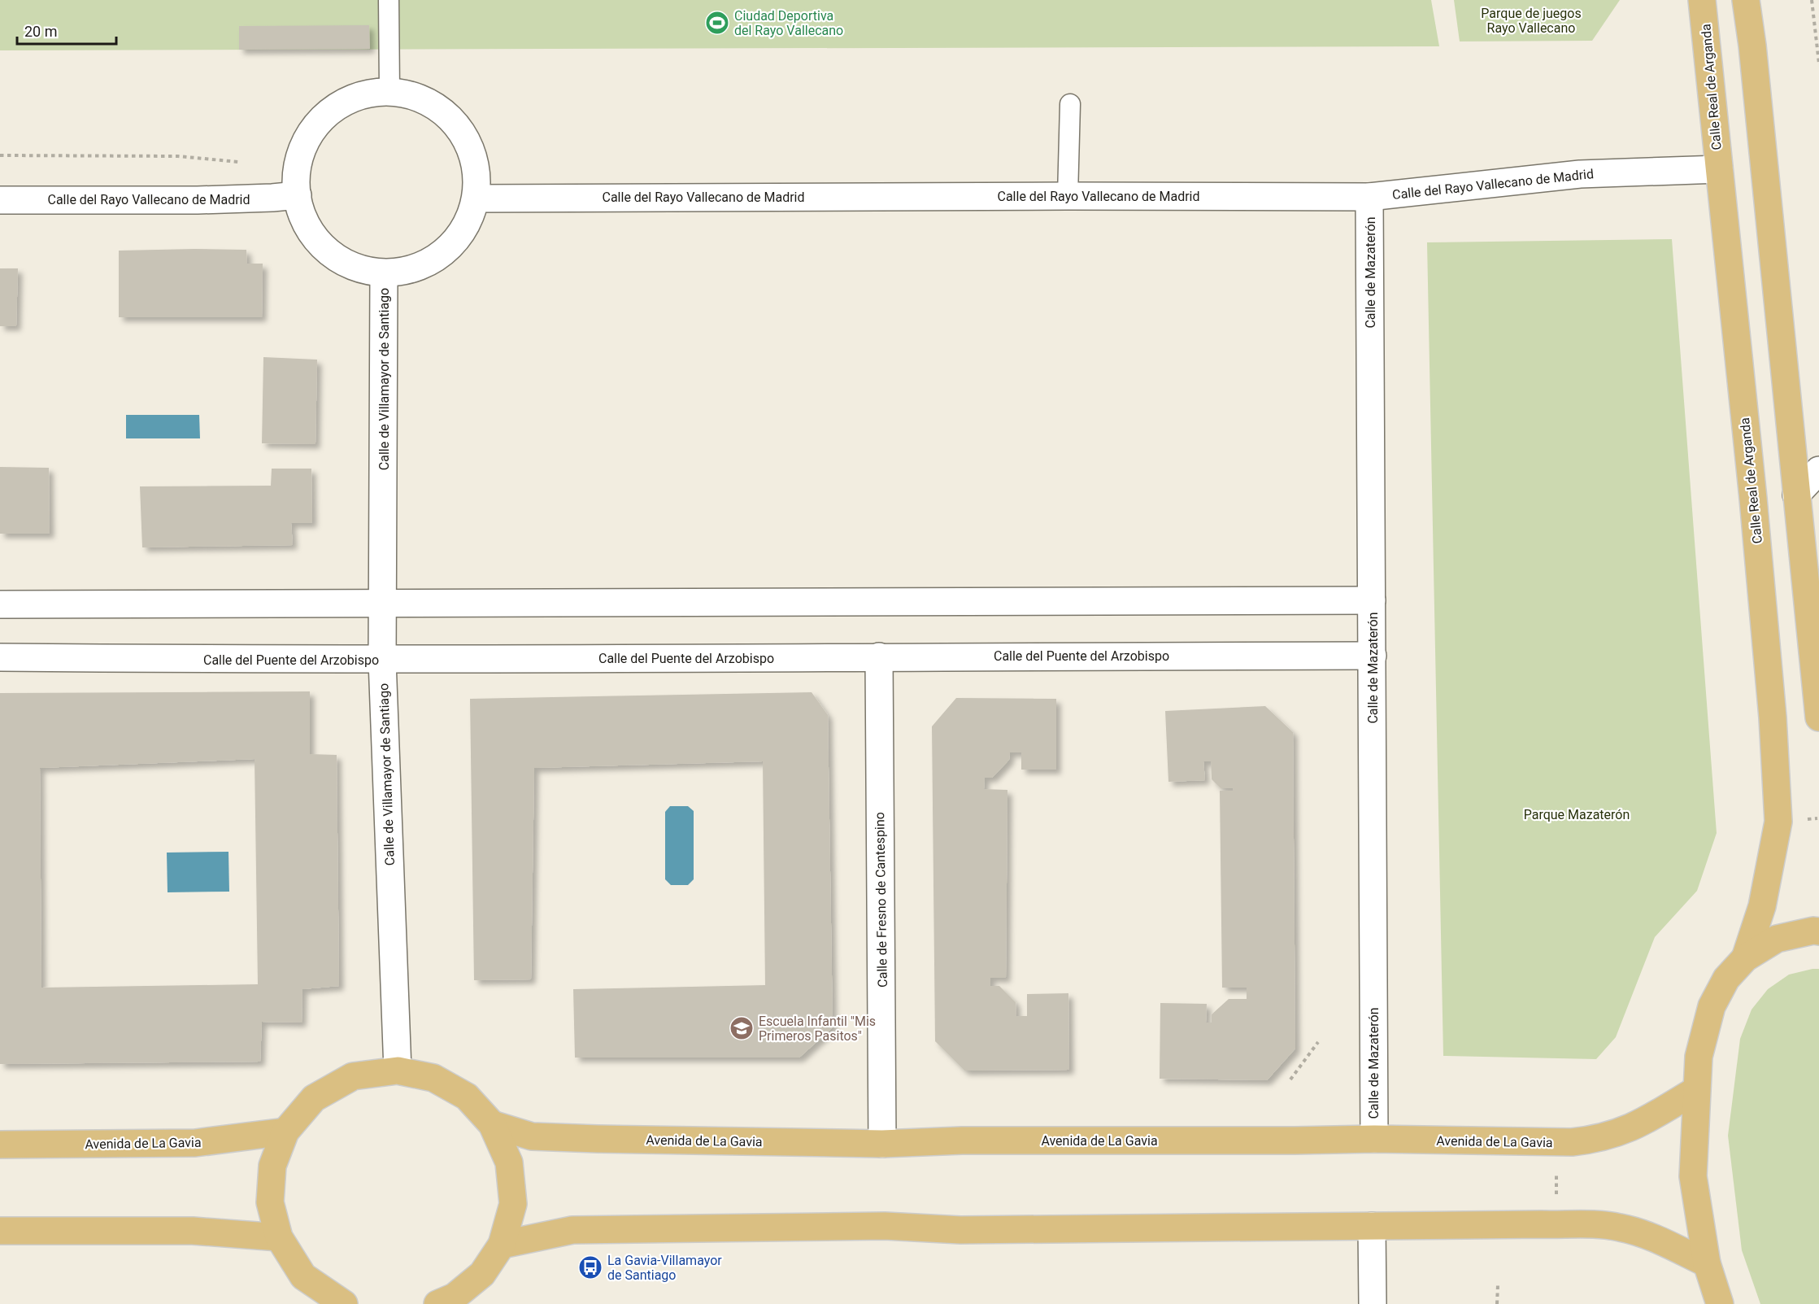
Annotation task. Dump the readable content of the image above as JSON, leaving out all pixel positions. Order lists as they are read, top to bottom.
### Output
{
  "streets": {
    "main road": ["Calle Real de Arganda", "Avenida de La Gavia"],
    "street": [
      "Calle del Rayo Vallecano de Madrid",
      "Calle de Mazaterón",
      "Calle de Villamayor de Santiago",
      "Calle del Puente del Arzobispo",
      "Calle de Fresno de Cantespino"
    ]
  },
  "crossings": [
    ["Calle Real de Arganda", "Calle del Rayo Vallecano de Madrid"],
    ["Calle del Rayo Vallecano de Madrid", "Calle de Mazaterón"],
    ["Calle de Mazaterón", "Calle del Puente del Arzobispo"],
    ["Calle de Mazaterón", "Avenida de La Gavia"],
    ["Calle de Villamayor de Santiago", "Calle del Puente del Arzobispo"],
    ["Calle del Puente del Arzobispo", "Calle de Fresno de Cantespino"],
    ["Calle de Fresno de Cantespino", "Avenida de La Gavia"]
  ],
  "parks": ["Parque de juegos Rayo Vallecano", "Parque Mazaterón"],
  "places": {
    "sports": ["Ciudad Deportiva del Rayo Vallecano"],
    "school or university": ["Escuela Infantil \"Mis Primeros Pasitos\""],
    "bus stop": ["La Gavia-Villamayor de Santiago"]
  },
  "scale_bar": "20 m"
}
